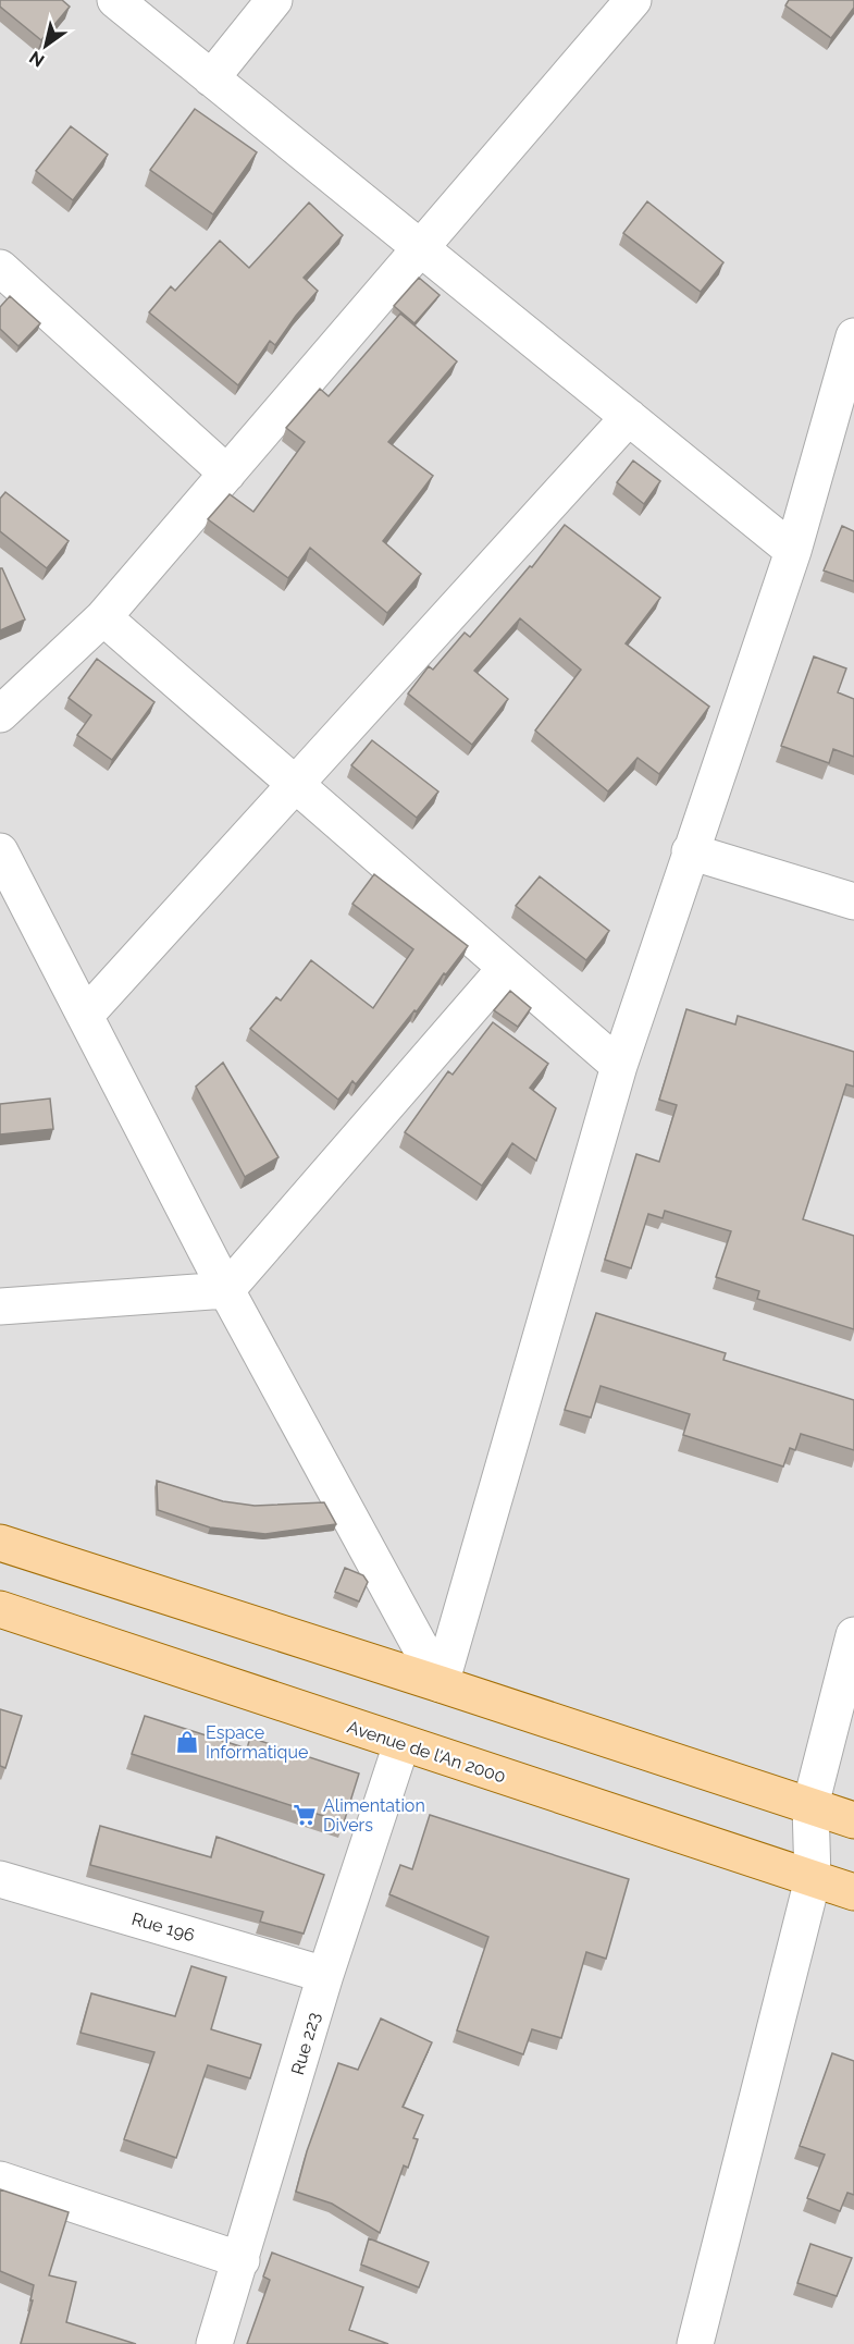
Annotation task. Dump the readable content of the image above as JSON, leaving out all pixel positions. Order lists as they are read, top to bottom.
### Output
{
  "streets": {
    "main road": ["Avenue de l'An 2000"],
    "street": ["Rue 196", "Rue 223"]
  },
  "crossings": [
    ["Avenue de l'An 2000", "Rue 223"],
    ["Rue 196", "Rue 223"]
  ],
  "places": {
    "shop": ["Espace Informatique"],
    "supermarket": ["Alimentation Divers"]
  },
  "north": "bottom left"
}
